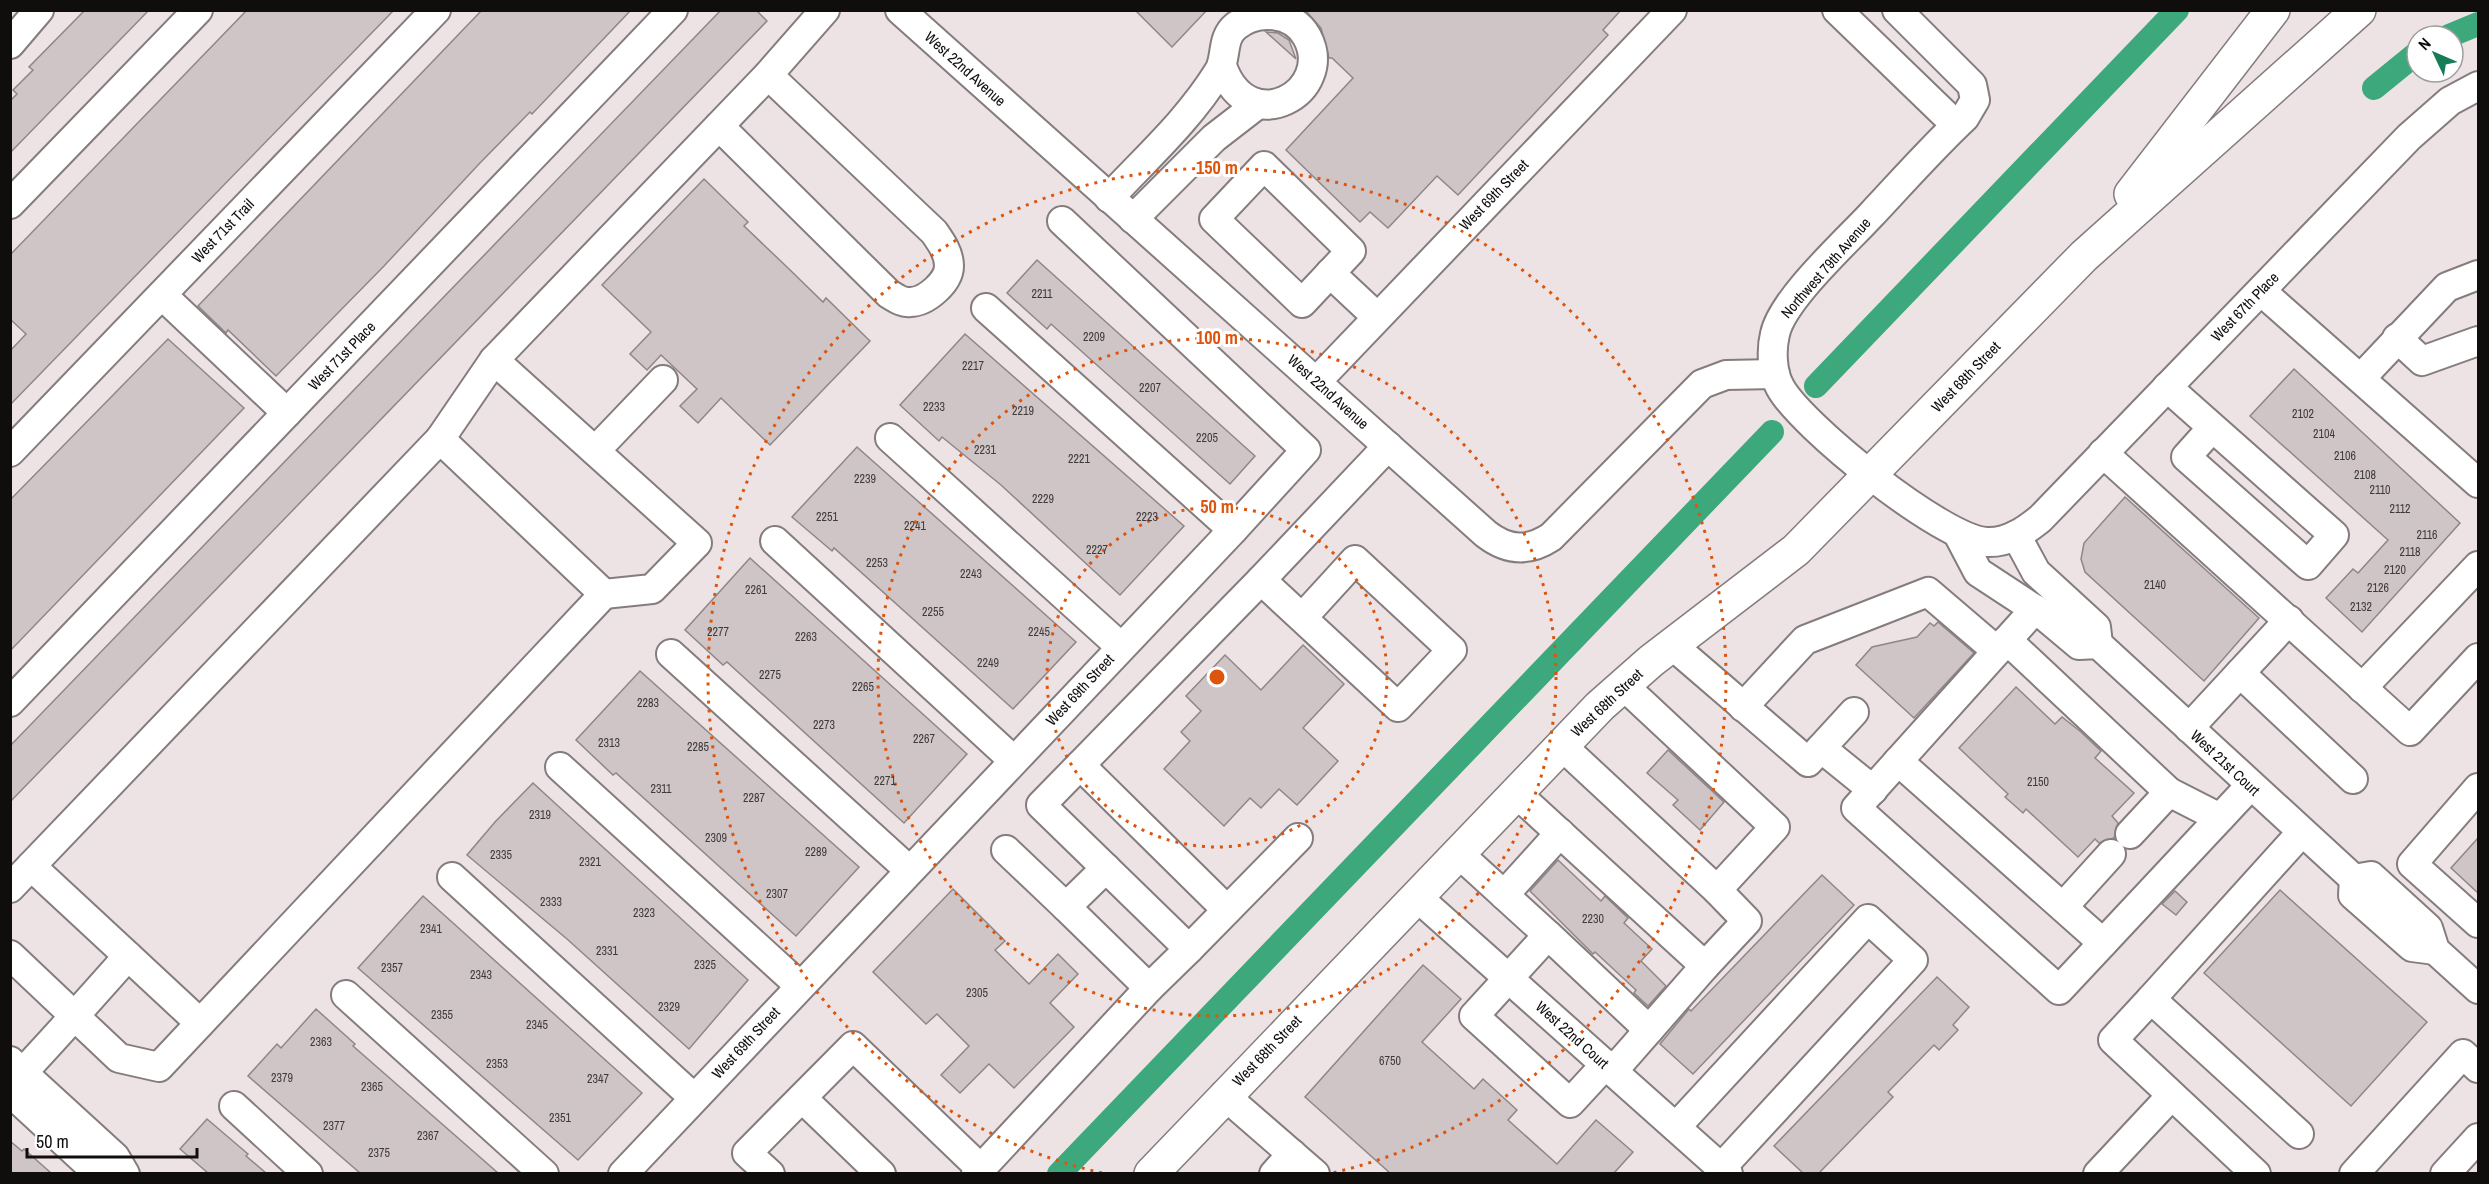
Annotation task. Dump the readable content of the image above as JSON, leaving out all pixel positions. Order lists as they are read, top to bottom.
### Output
{
  "streets": {
    "main road": ["West 68th Street"],
    "street": [
      "West 22nd Avenue",
      "West 69th Street",
      "West 71st Trail",
      "Northwest 79th Avenue",
      "West 67th Place",
      "West 71st Place",
      "West 21st Court",
      "West 22nd Court"
    ]
  },
  "crossings": [
    ["West 22nd Avenue", "West 69th Street"],
    ["West 22nd Avenue", "Northwest 79th Avenue"],
    ["Northwest 79th Avenue", "West 68th Street"],
    ["West 67th Place", "West 21st Court"],
    ["West 68th Street", "West 22nd Court"]
  ],
  "house_numbers": [
    "2211",
    "2209",
    "2217",
    "2207",
    "2233",
    "2219",
    "2102",
    "2104",
    "2205",
    "2231",
    "2106",
    "2221",
    "2108",
    "2239",
    "2110",
    "2229",
    "2112",
    "2251",
    "2223",
    "2241",
    "2116",
    "2227",
    "2118",
    "2253",
    "2120",
    "2243",
    "2140",
    "2126",
    "2261",
    "2132",
    "2255",
    "2277",
    "2245",
    "2263",
    "2249",
    "2275",
    "2265",
    "2283",
    "2273",
    "2267",
    "2313",
    "2285",
    "2271",
    "2150",
    "2311",
    "2287",
    "2319",
    "2309",
    "2289",
    "2335",
    "2321",
    "2307",
    "2333",
    "2323",
    "2230",
    "2341",
    "2331",
    "2325",
    "2357",
    "2343",
    "2305",
    "2329",
    "2355",
    "2345",
    "2363",
    "6750",
    "2353",
    "2379",
    "2347",
    "2365",
    "2351",
    "2377",
    "2367",
    "2375"
  ],
  "scale_bar": "50 m",
  "north": "top left",
  "rings": ["150 m", "100 m", "50 m"]
}
